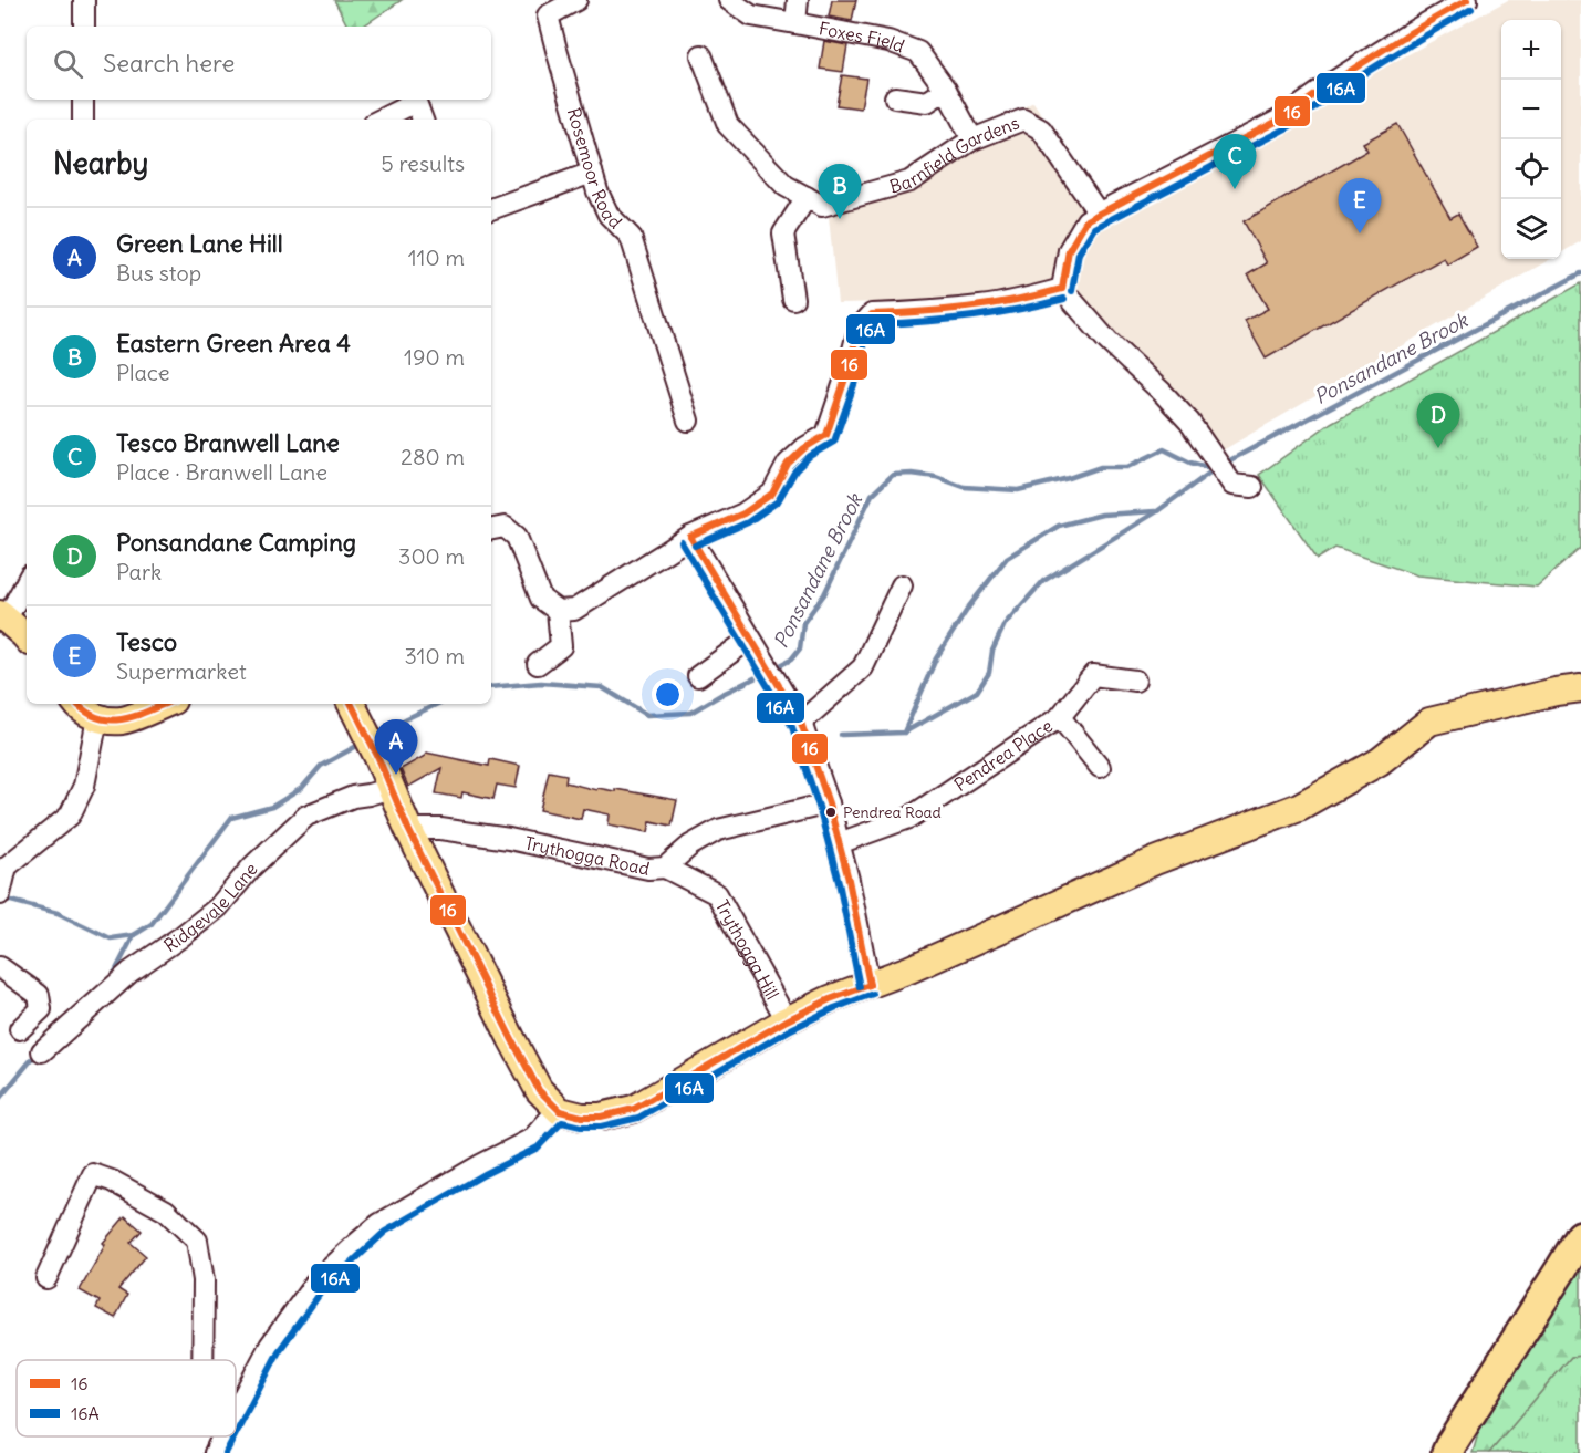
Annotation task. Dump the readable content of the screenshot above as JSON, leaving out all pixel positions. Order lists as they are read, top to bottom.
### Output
{
  "streets": {
    "street": [
      "Foxes Field",
      "Barnfield Gardens",
      "Rosemoor Road",
      "Pendrea Place",
      "Trythogga Road",
      "Ridgevale Lane",
      "Trythogga Hill"
    ]
  },
  "crossings": [
    ["Foxes Field", "Barnfield Gardens"],
    ["Trythogga Road", "Trythogga Hill"]
  ],
  "water": ["Ponsandane Brook"],
  "places": ["Pendrea Road"],
  "lines": ["transit line 16", "transit line 16A"],
  "legend": ["16", "16A"],
  "page": {
    "map_buttons": ["+", "−"],
    "search": "Search here",
    "heading": ["Nearby", "5 results"],
    "pins": [
      "C",
      "B",
      "E",
      "D",
      "A"
    ],
    "list": [
      {
        "mark": "A",
        "name": "Green Lane Hill",
        "note": "Bus stop",
        "value": "110 m"
      },
      {
        "mark": "B",
        "name": "Eastern Green Area 4",
        "note": "Place",
        "value": "190 m"
      },
      {
        "mark": "C",
        "name": "Tesco Branwell Lane",
        "note": "Place · Branwell Lane",
        "value": "280 m"
      },
      {
        "mark": "D",
        "name": "Ponsandane Camping",
        "note": "Park",
        "value": "300 m"
      },
      {
        "mark": "E",
        "name": "Tesco",
        "note": "Supermarket",
        "value": "310 m"
      }
    ]
  }
}
